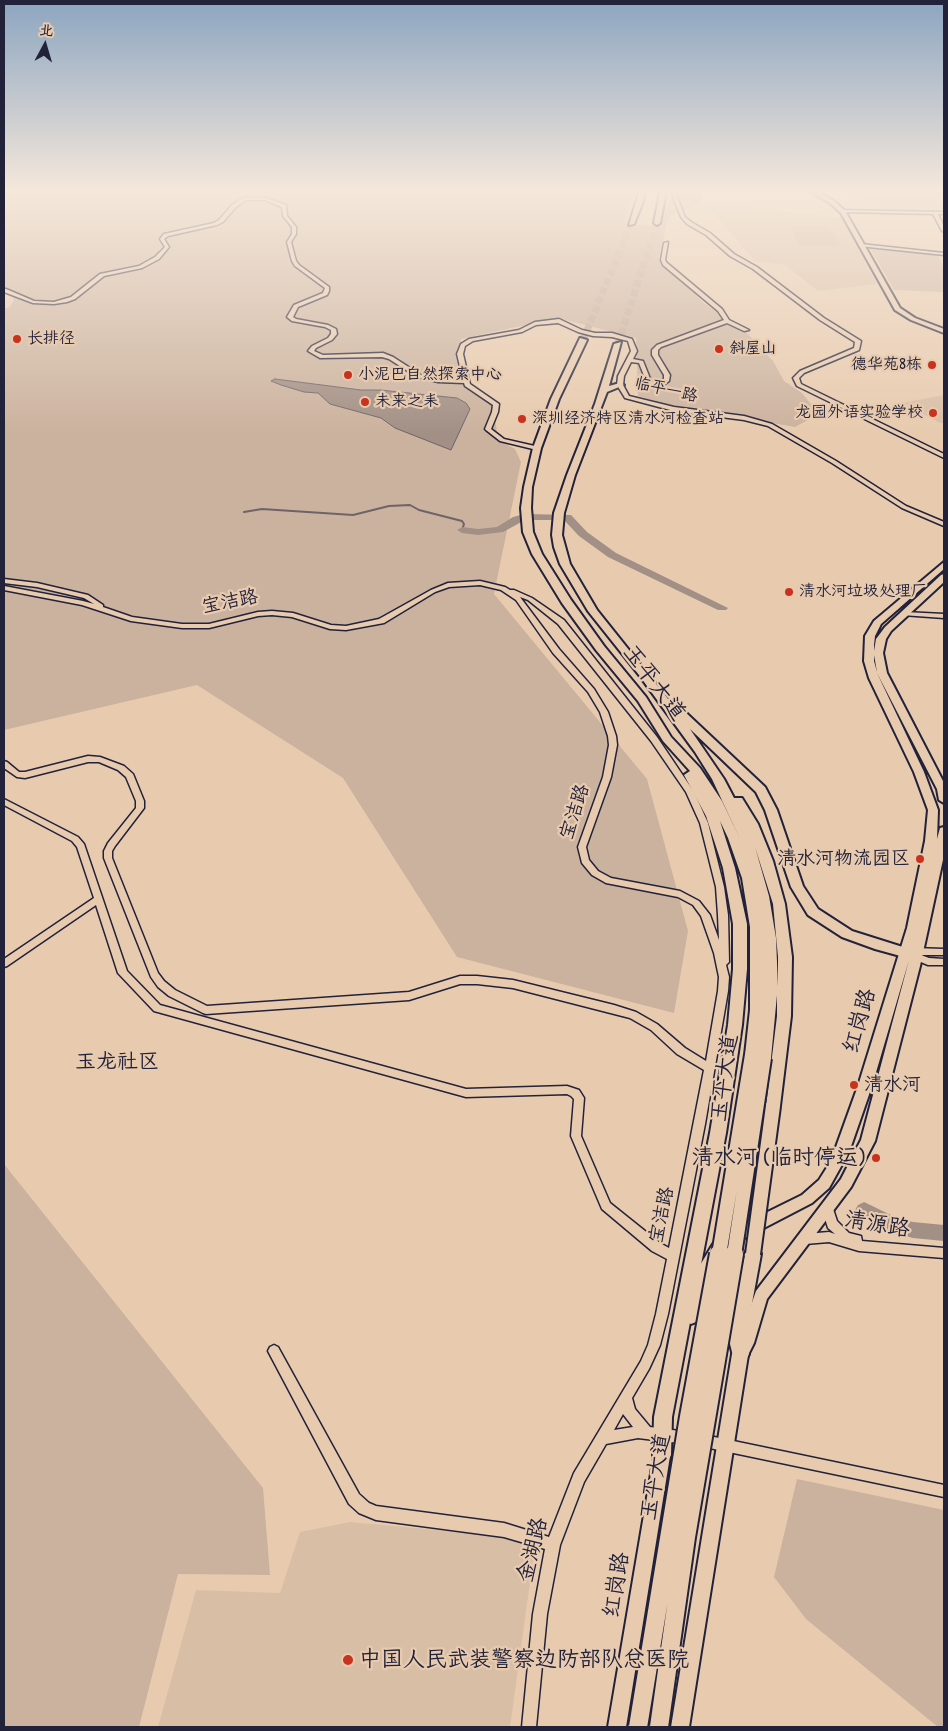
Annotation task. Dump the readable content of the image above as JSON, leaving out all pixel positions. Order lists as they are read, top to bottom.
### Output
{
  "streets": {
    "highway": ["玉平大道"],
    "main road": ["红岗路"],
    "street": [
      "临平一路",
      "宝洁路",
      "清源路",
      "金湖路"
    ]
  },
  "crossings": [
    ["宝洁路", "金湖路"],
    ["红岗路", "清源路"]
  ],
  "districts": ["玉龙社区"],
  "places": [
    "长排径",
    "斜屋山",
    "德华苑8栋",
    "小泥巴自然探索中心",
    "未来之耒",
    "龙园外语实验学校",
    "深圳经济特区清水河检查站",
    "清水河垃圾处理厂",
    "清水河物流园区",
    "清水河",
    "清水河 (临时停运)",
    "中国人民武装警察边防部队总医院"
  ],
  "north": "top"
}
